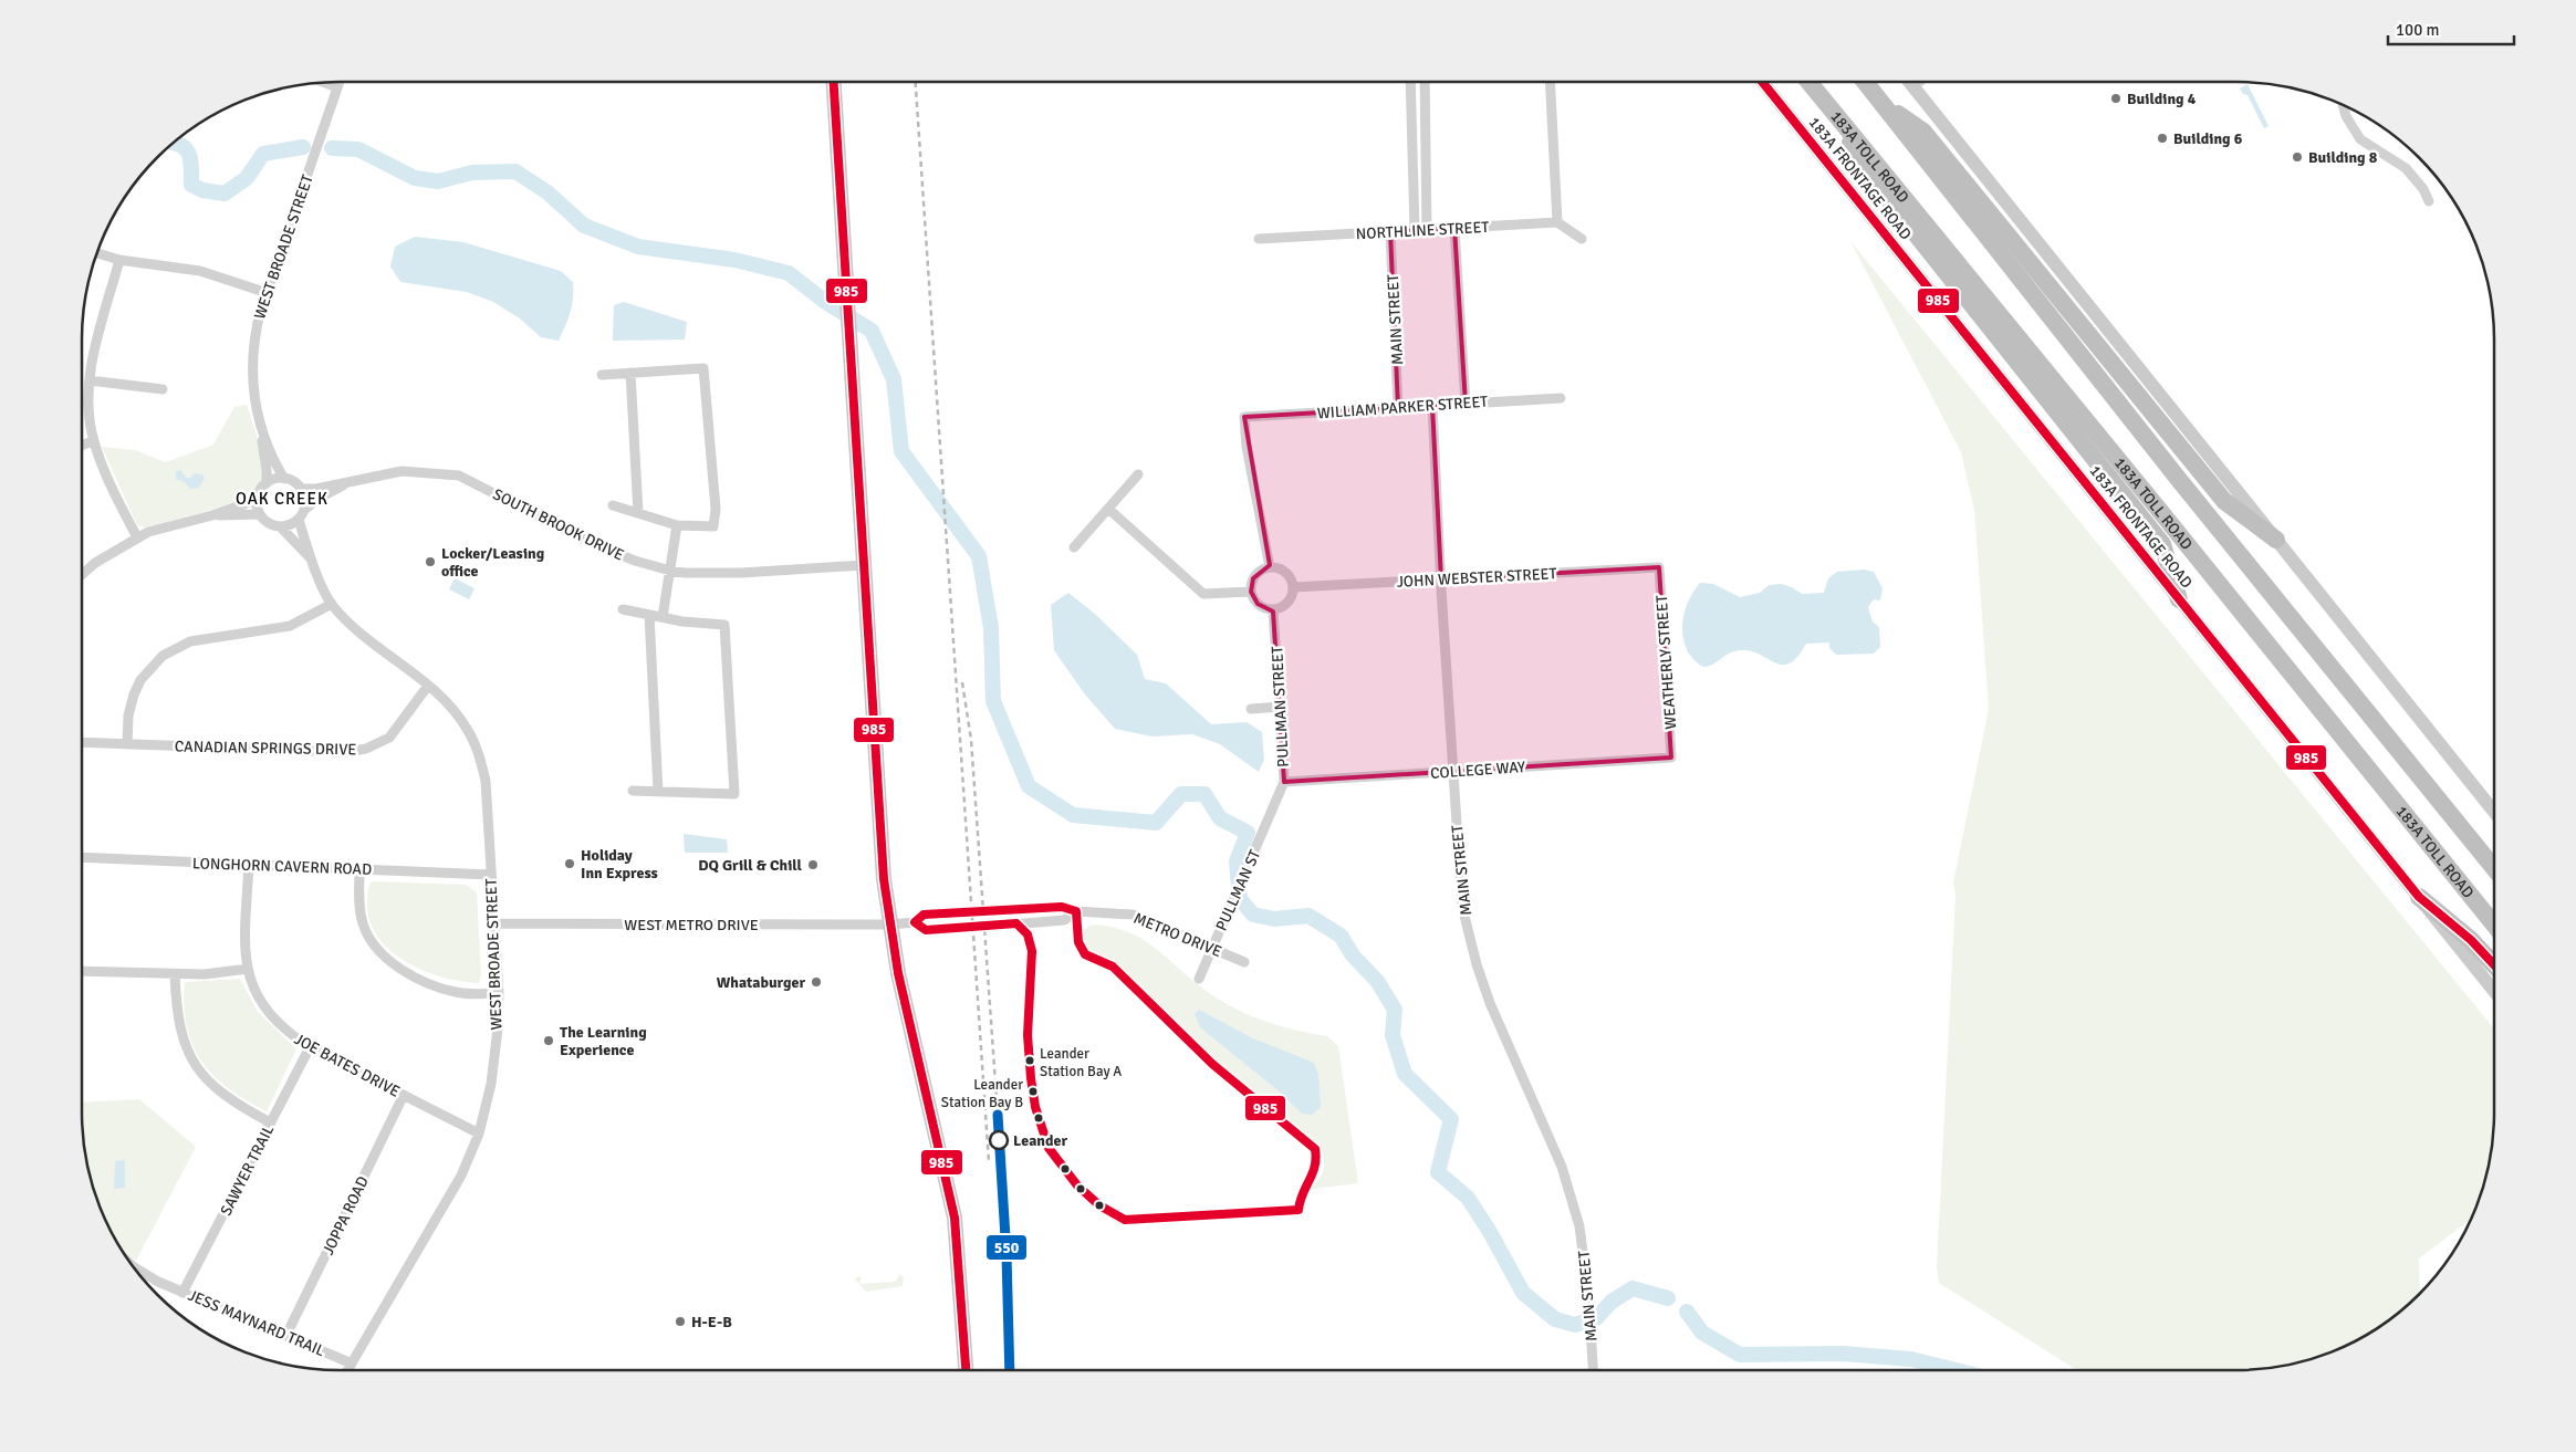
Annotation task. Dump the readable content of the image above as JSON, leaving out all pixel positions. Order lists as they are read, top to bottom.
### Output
{
  "streets": {
    "highway": ["183A TOLL ROAD"],
    "main road": ["183A FRONTAGE ROAD"],
    "street": [
      "NORTHLINE STREET",
      "WEST BROADE STREET",
      "MAIN STREET",
      "WILLIAM PARKER STREET",
      "SOUTH BROOK DRIVE",
      "JOHN WEBSTER STREET",
      "WEATHERLY STREET",
      "PULLMAN STREET",
      "CANADIAN SPRINGS DRIVE",
      "COLLEGE WAY",
      "LONGHORN CAVERN ROAD",
      "PULLMAN ST",
      "WEST METRO DRIVE",
      "METRO DRIVE",
      "JOE BATES DRIVE",
      "SAWYER TRAIL",
      "JOPPA ROAD",
      "JESS MAYNARD TRAIL"
    ]
  },
  "crossings": [
    ["NORTHLINE STREET", "MAIN STREET"],
    ["WEST BROADE STREET", "SOUTH BROOK DRIVE"],
    ["WEST BROADE STREET", "CANADIAN SPRINGS DRIVE"],
    ["WEST BROADE STREET", "LONGHORN CAVERN ROAD"],
    ["WEST BROADE STREET", "WEST METRO DRIVE"],
    ["WEST BROADE STREET", "JOE BATES DRIVE"],
    ["WEST BROADE STREET", "JESS MAYNARD TRAIL"],
    ["MAIN STREET", "WILLIAM PARKER STREET"],
    ["MAIN STREET", "JOHN WEBSTER STREET"],
    ["MAIN STREET", "COLLEGE WAY"],
    ["WILLIAM PARKER STREET", "JOHN WEBSTER STREET"],
    ["WILLIAM PARKER STREET", "PULLMAN STREET"],
    ["JOHN WEBSTER STREET", "WEATHERLY STREET"],
    ["JOHN WEBSTER STREET", "PULLMAN STREET"],
    ["WEATHERLY STREET", "COLLEGE WAY"],
    ["PULLMAN STREET", "COLLEGE WAY"],
    ["PULLMAN STREET", "PULLMAN ST"],
    ["LONGHORN CAVERN ROAD", "JOE BATES DRIVE"],
    ["PULLMAN ST", "METRO DRIVE"],
    ["WEST METRO DRIVE", "METRO DRIVE"],
    ["JOE BATES DRIVE", "SAWYER TRAIL"],
    ["JOE BATES DRIVE", "JOPPA ROAD"],
    ["SAWYER TRAIL", "JESS MAYNARD TRAIL"],
    ["JOPPA ROAD", "JESS MAYNARD TRAIL"]
  ],
  "districts": ["OAK CREEK"],
  "places": [
    "Building 4",
    "Building 6",
    "Building 8",
    "Locker/Leasing office",
    "Holiday Inn Express",
    "DQ Grill & Chill",
    "Whataburger",
    "The Learning Experience",
    "Leander Station Bay A",
    "Leander Station Bay B",
    "Leander",
    "H-E-B"
  ],
  "lines": ["transit line 985", "transit line 550"],
  "scale_bar": "100 m"
}
